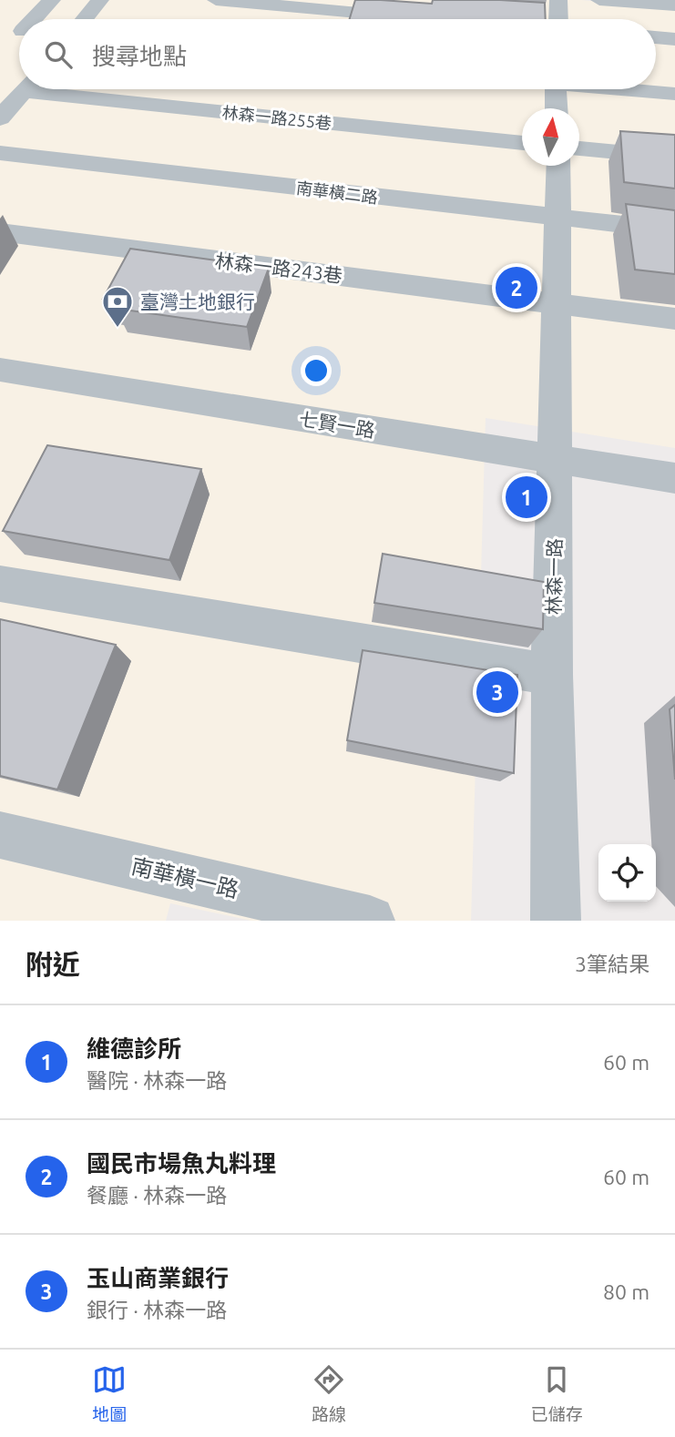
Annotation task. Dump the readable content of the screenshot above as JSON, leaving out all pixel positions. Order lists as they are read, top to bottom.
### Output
{
  "streets": {
    "street": [
      "林森一路255巷",
      "南華橫二路",
      "林森一路243巷",
      "七賢一路",
      "林森一路",
      "南華橫一路"
    ]
  },
  "crossings": [
    ["南華橫二路", "林森一路"],
    ["林森一路243巷", "林森一路"],
    ["七賢一路", "林森一路"]
  ],
  "places": {
    "bank": ["臺灣土地銀行"]
  },
  "north": "top",
  "page": {
    "search": "搜尋地點",
    "pins": ["2", "1", "3"],
    "heading": ["附近", "3筆結果"],
    "list": [
      {
        "mark": "1",
        "name": "維德診所",
        "note": "醫院 · 林森一路",
        "value": "60 m"
      },
      {
        "mark": "2",
        "name": "國民市場魚丸料理",
        "note": "餐廳 · 林森一路",
        "value": "60 m"
      },
      {
        "mark": "3",
        "name": "玉山商業銀行",
        "note": "銀行 · 林森一路",
        "value": "80 m"
      }
    ],
    "nav": ["地圖", "路線", "已儲存"]
  }
}
